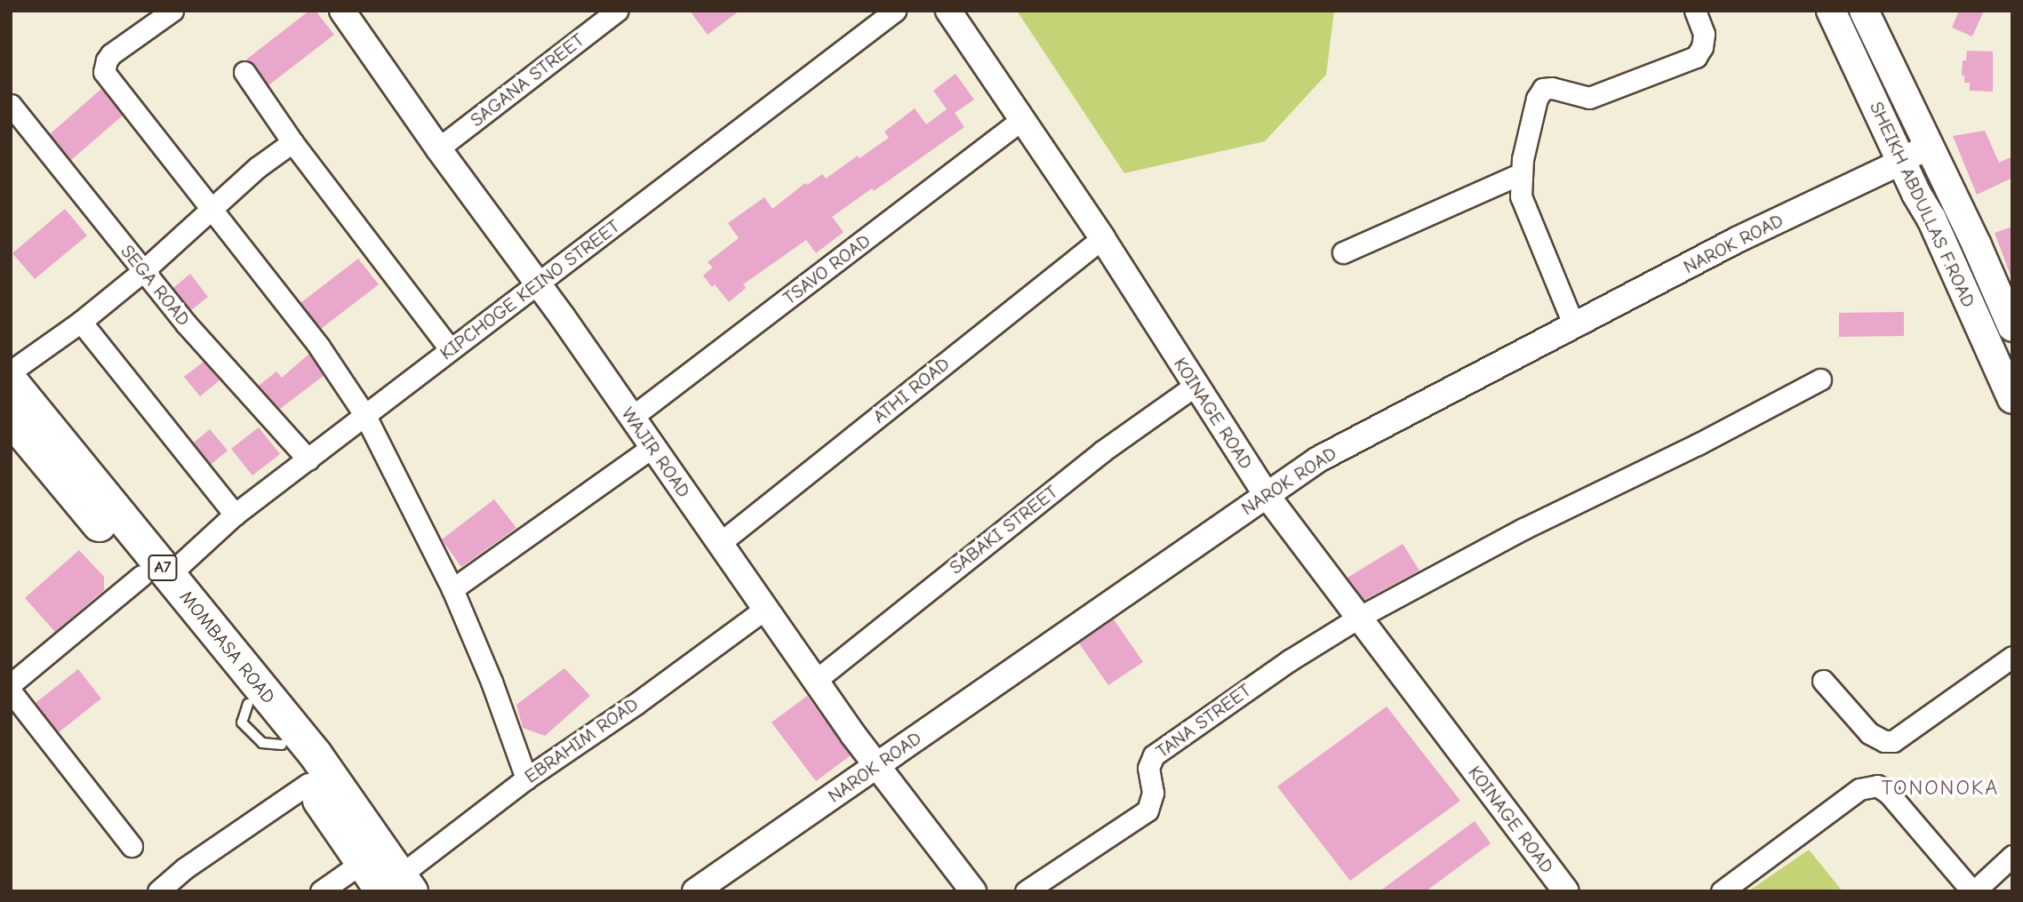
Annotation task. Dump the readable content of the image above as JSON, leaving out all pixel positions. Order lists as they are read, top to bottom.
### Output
{
  "streets": {
    "highway": ["A7", "MOMBASA ROAD"],
    "main road": ["SHEIKH ABDULLAS F.ROAD"],
    "street": [
      "SAGANA STREET",
      "NAROK ROAD",
      "TSAVO ROAD",
      "SEGA ROAD",
      "KIPCHOGE KEINO STREET",
      "ATHI ROAD",
      "KOINAGE ROAD",
      "WAJIR ROAD",
      "SABAKI STREET",
      "TANA STREET",
      "EBRAHIM ROAD"
    ]
  },
  "crossings": [
    ["SAGANA STREET", "WAJIR ROAD"],
    ["SHEIKH ABDULLAS F.ROAD", "NAROK ROAD"],
    ["NAROK ROAD", "KOINAGE ROAD"],
    ["NAROK ROAD", "WAJIR ROAD"],
    ["TSAVO ROAD", "KOINAGE ROAD"],
    ["TSAVO ROAD", "WAJIR ROAD"],
    ["SEGA ROAD", "KIPCHOGE KEINO STREET"],
    ["KIPCHOGE KEINO STREET", "WAJIR ROAD"],
    ["KIPCHOGE KEINO STREET", "MOMBASA ROAD"],
    ["ATHI ROAD", "KOINAGE ROAD"],
    ["ATHI ROAD", "WAJIR ROAD"],
    ["KOINAGE ROAD", "SABAKI STREET"],
    ["KOINAGE ROAD", "TANA STREET"],
    ["WAJIR ROAD", "SABAKI STREET"],
    ["WAJIR ROAD", "EBRAHIM ROAD"],
    ["MOMBASA ROAD", "EBRAHIM ROAD"]
  ],
  "districts": ["TONONOKA"]
}
